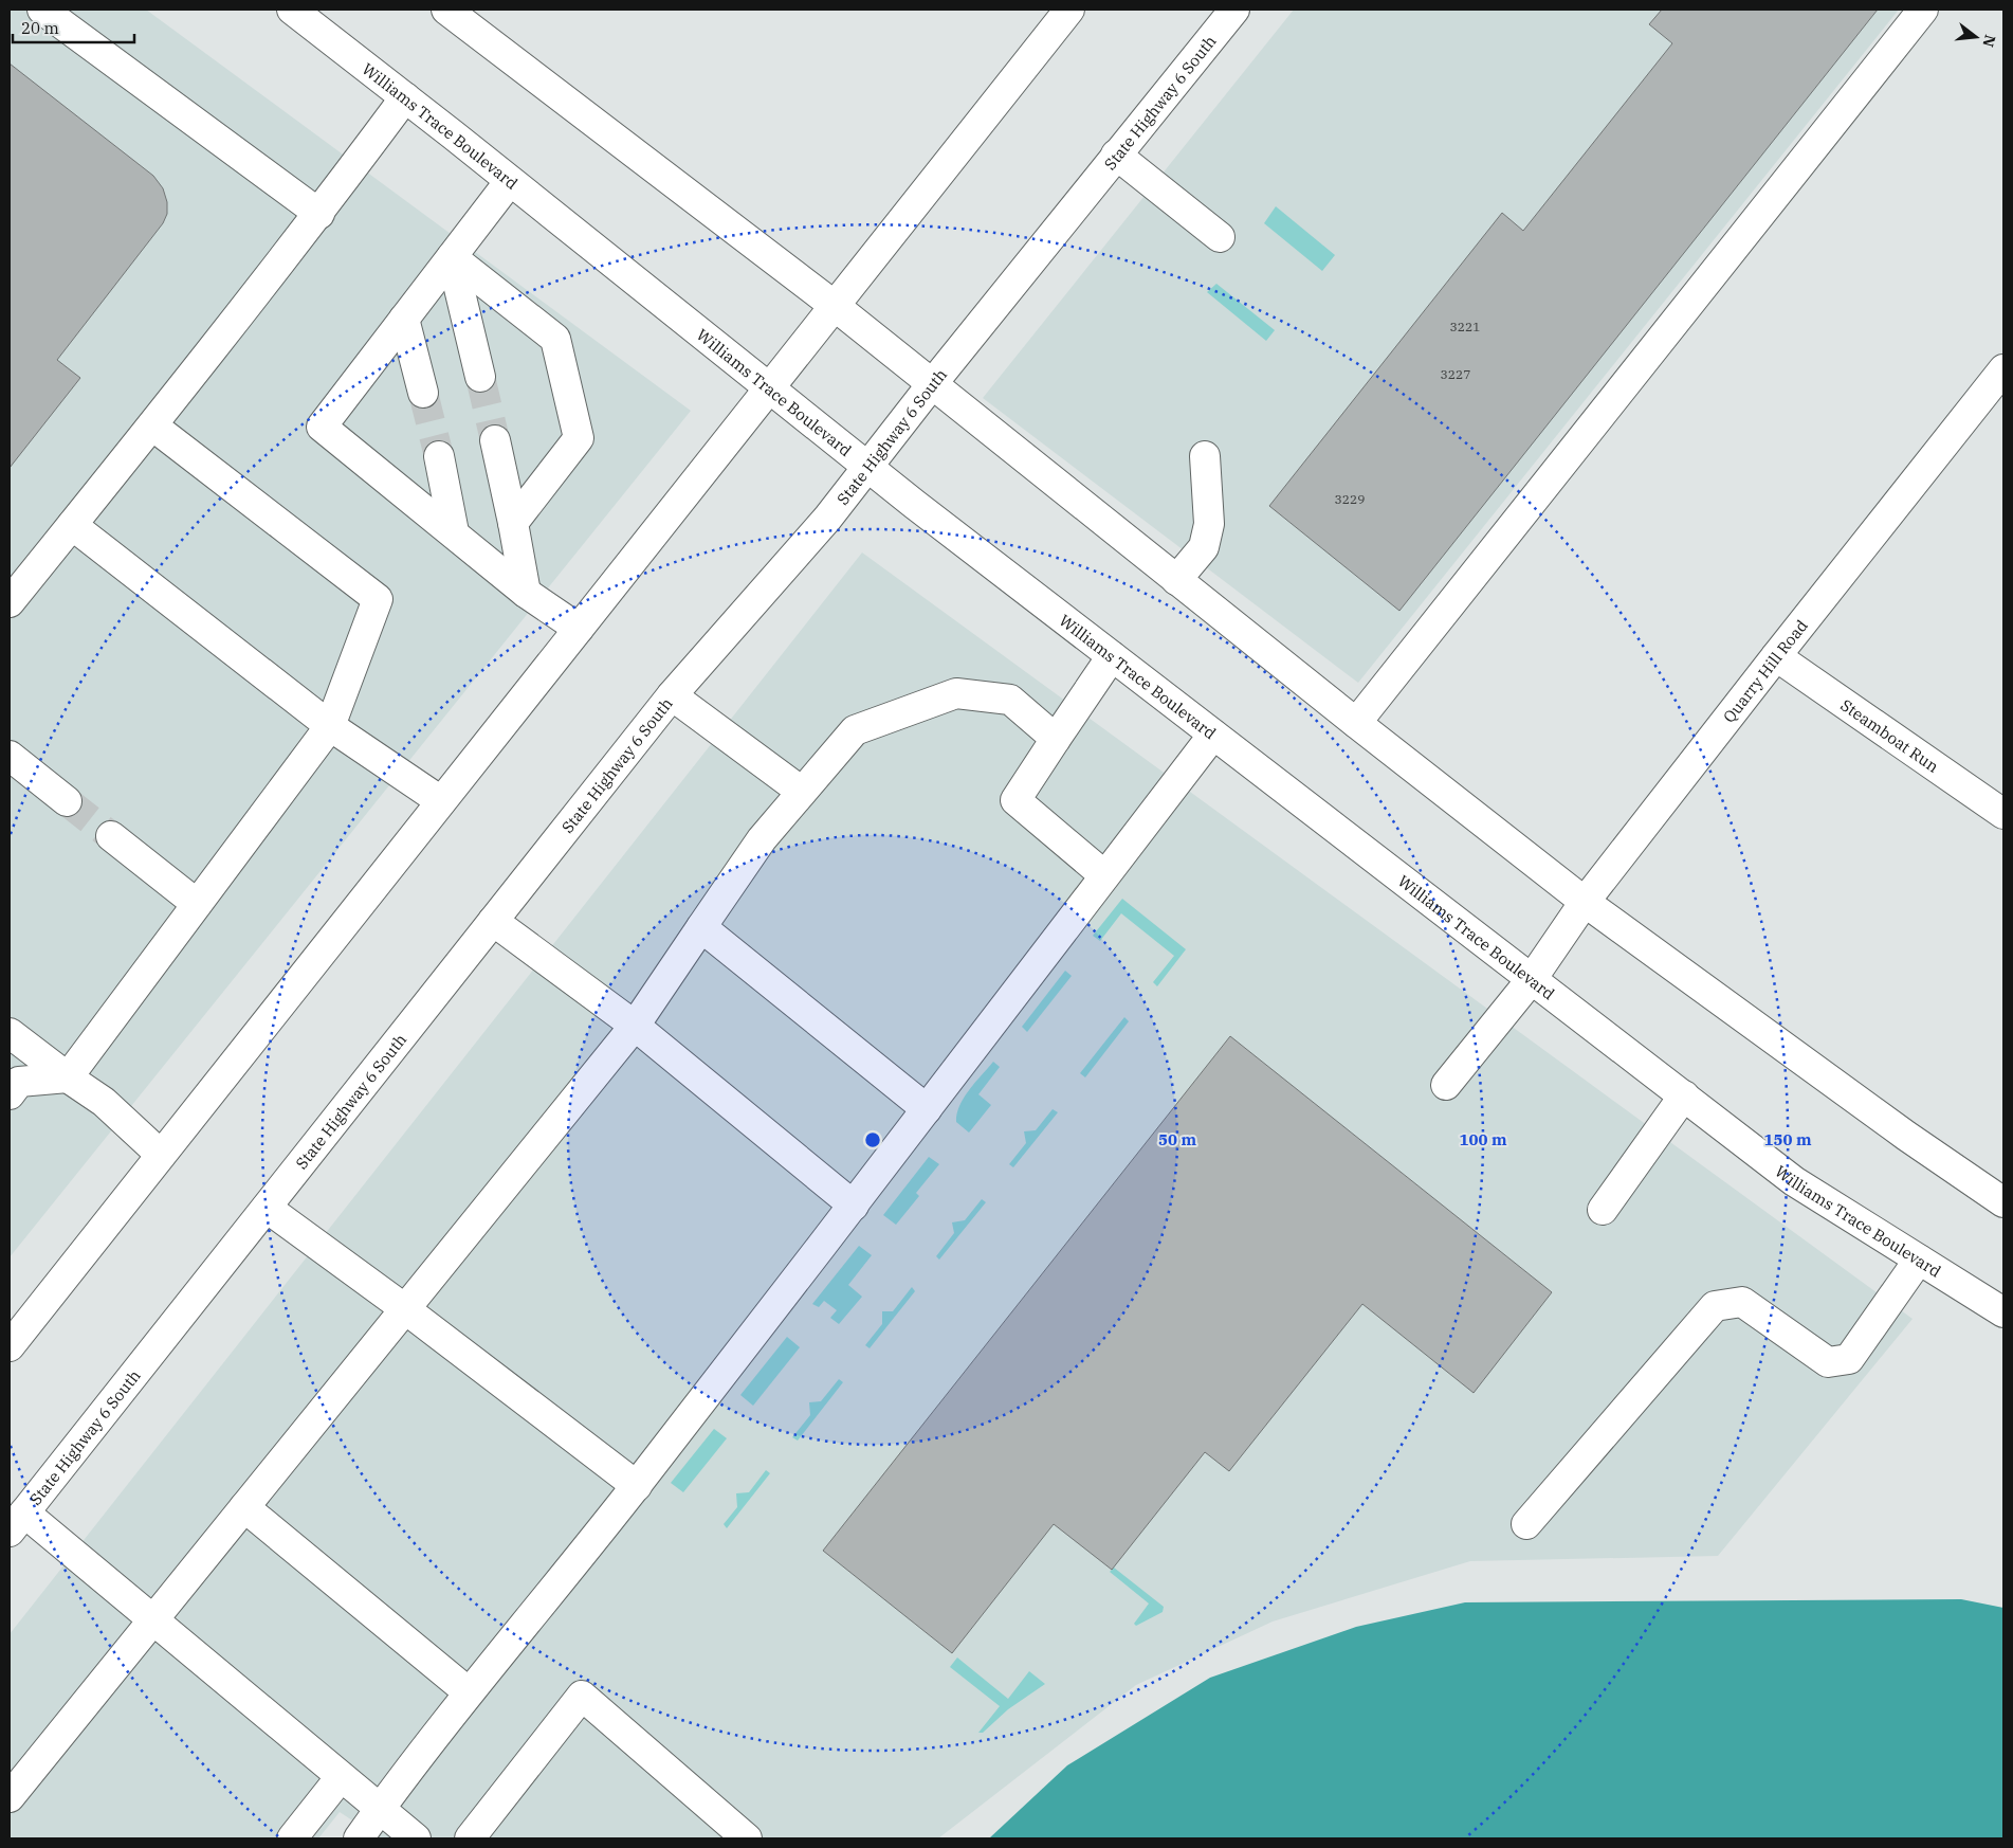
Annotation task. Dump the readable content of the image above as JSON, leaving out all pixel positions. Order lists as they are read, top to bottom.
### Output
{
  "streets": {
    "main road": [
      "State Highway 6 South",
      "Williams Trace Boulevard",
      "Quarry Hill Road",
      "Steamboat Run"
    ]
  },
  "crossings": [
    ["State Highway 6 South", "Williams Trace Boulevard"],
    ["Williams Trace Boulevard", "Quarry Hill Road"],
    ["Quarry Hill Road", "Steamboat Run"]
  ],
  "house_numbers": ["3221", "3227", "3229"],
  "scale_bar": "20 m",
  "north": "right",
  "rings": ["50 m", "100 m", "150 m"]
}
